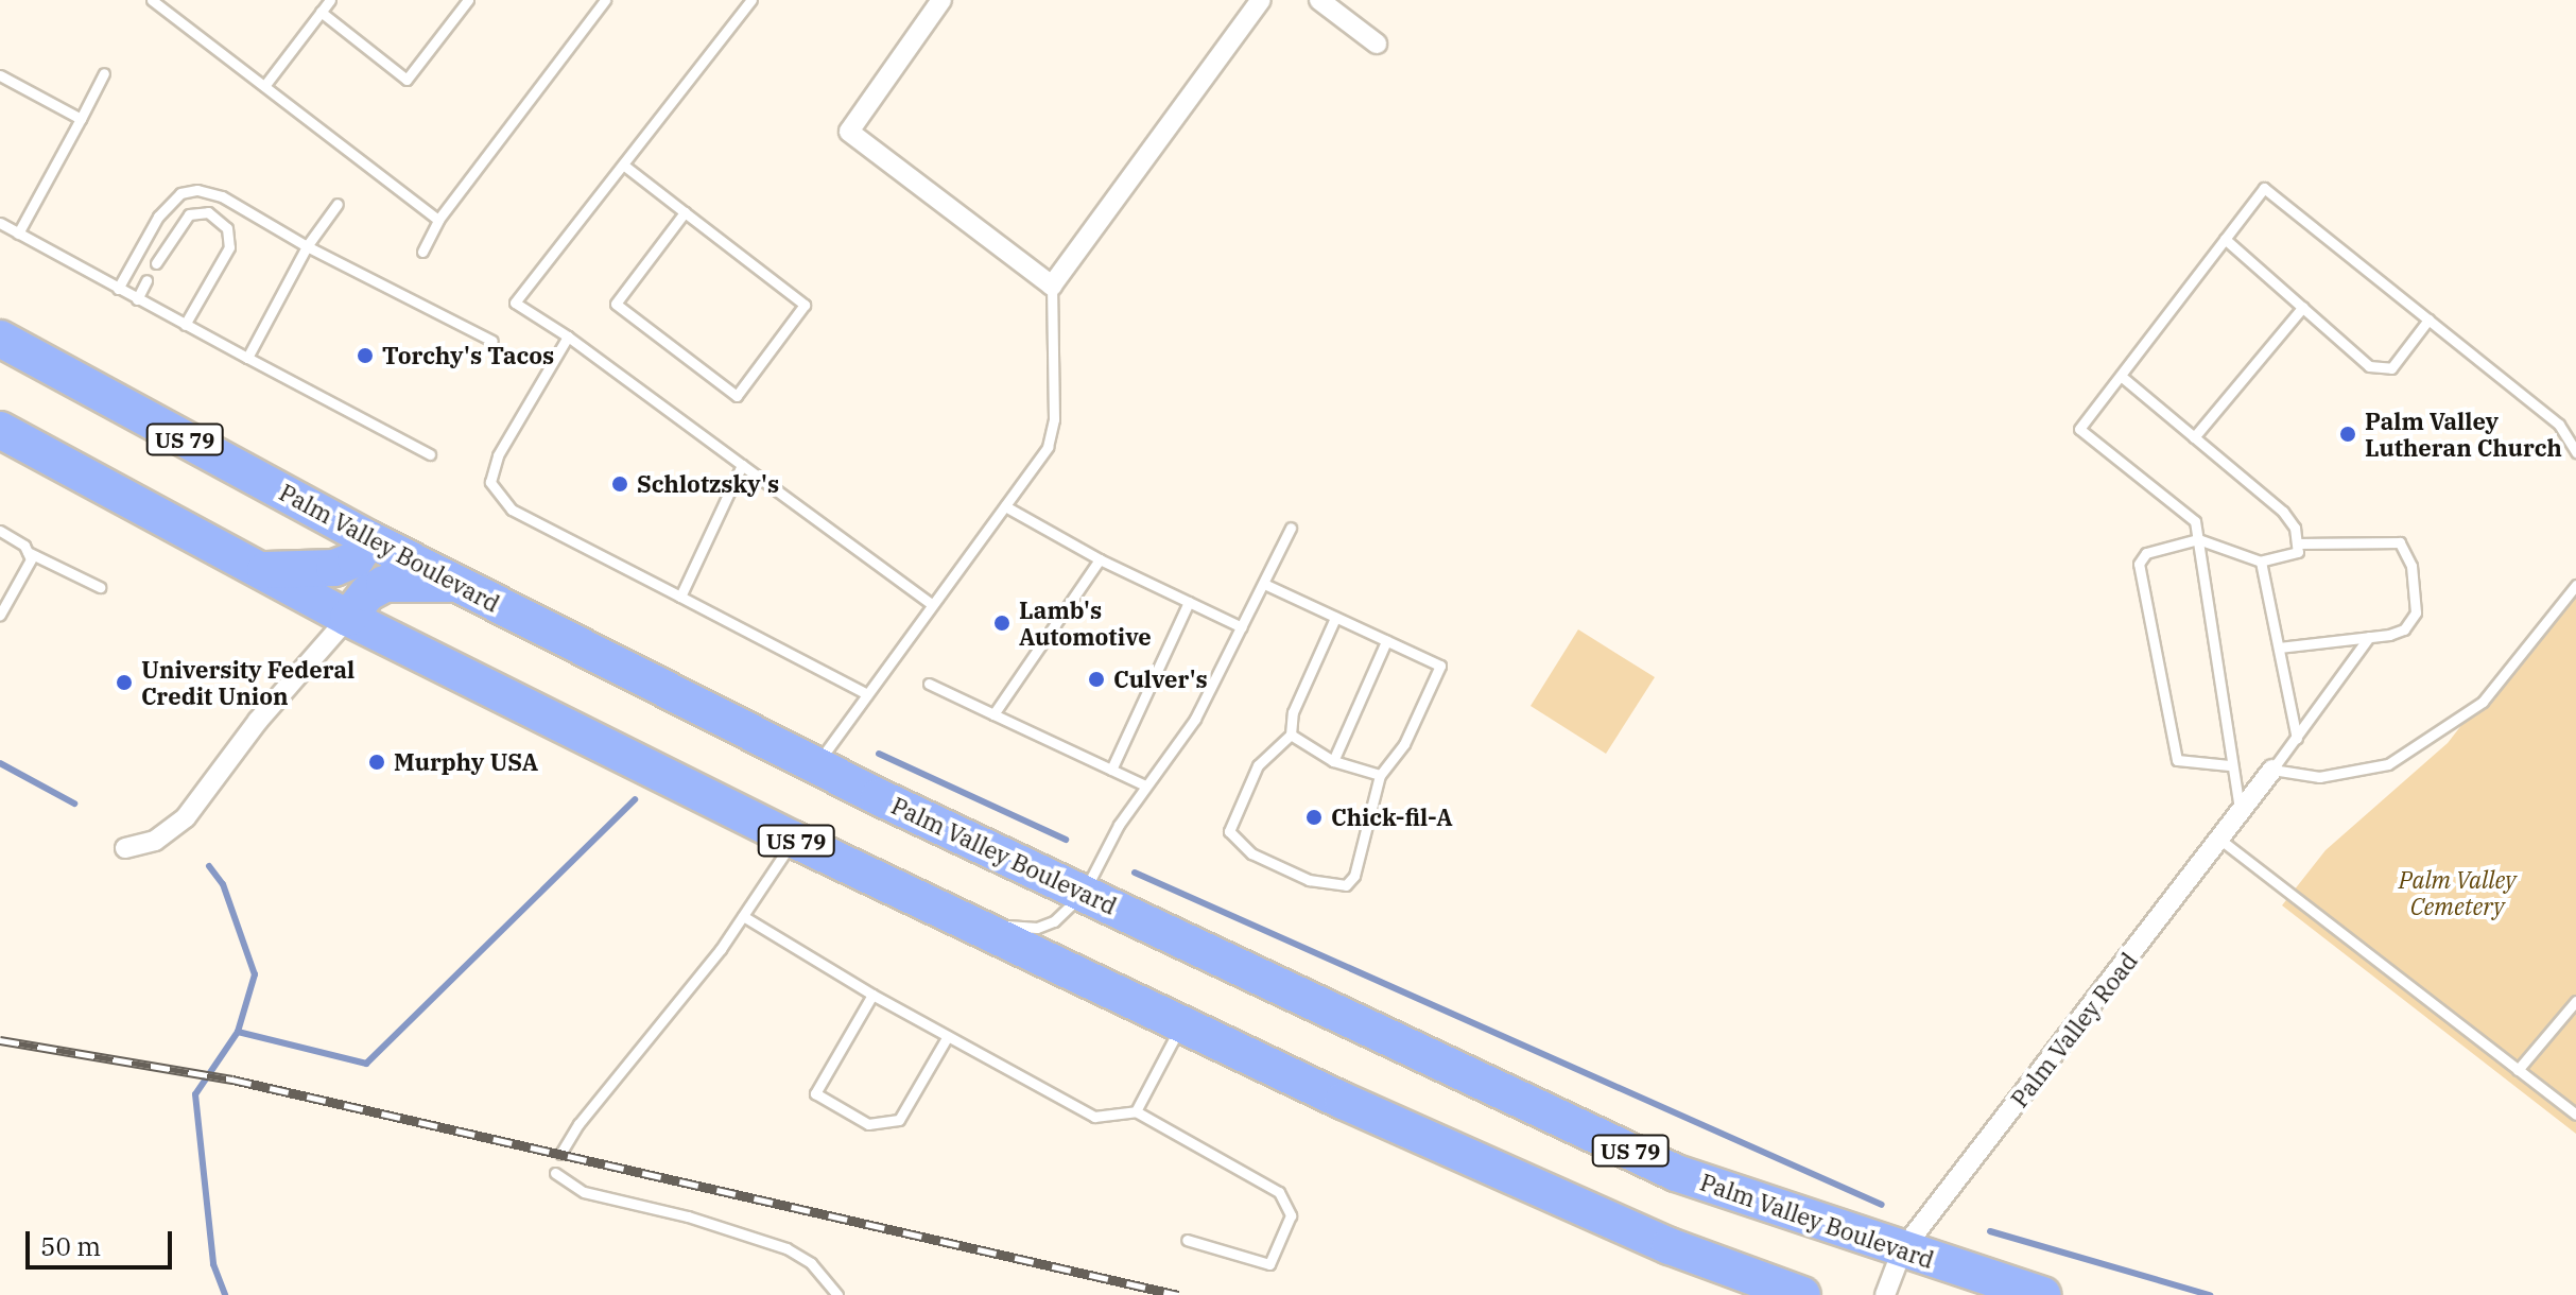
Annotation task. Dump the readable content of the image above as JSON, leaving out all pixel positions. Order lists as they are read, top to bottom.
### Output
{
  "streets": {
    "highway": ["US 79", "Palm Valley Boulevard"],
    "street": ["Palm Valley Road"]
  },
  "crossings": [
    ["Palm Valley Boulevard", "Palm Valley Road"]
  ],
  "parks": ["Palm Valley Cemetery"],
  "places": [
    "Torchy's Tacos",
    "Palm Valley Lutheran Church",
    "Schlotzsky's",
    "Lamb's Automotive",
    "Culver's",
    "University Federal Credit Union",
    "Murphy USA",
    "Chick-fil-A"
  ],
  "scale_bar": "50 m"
}
